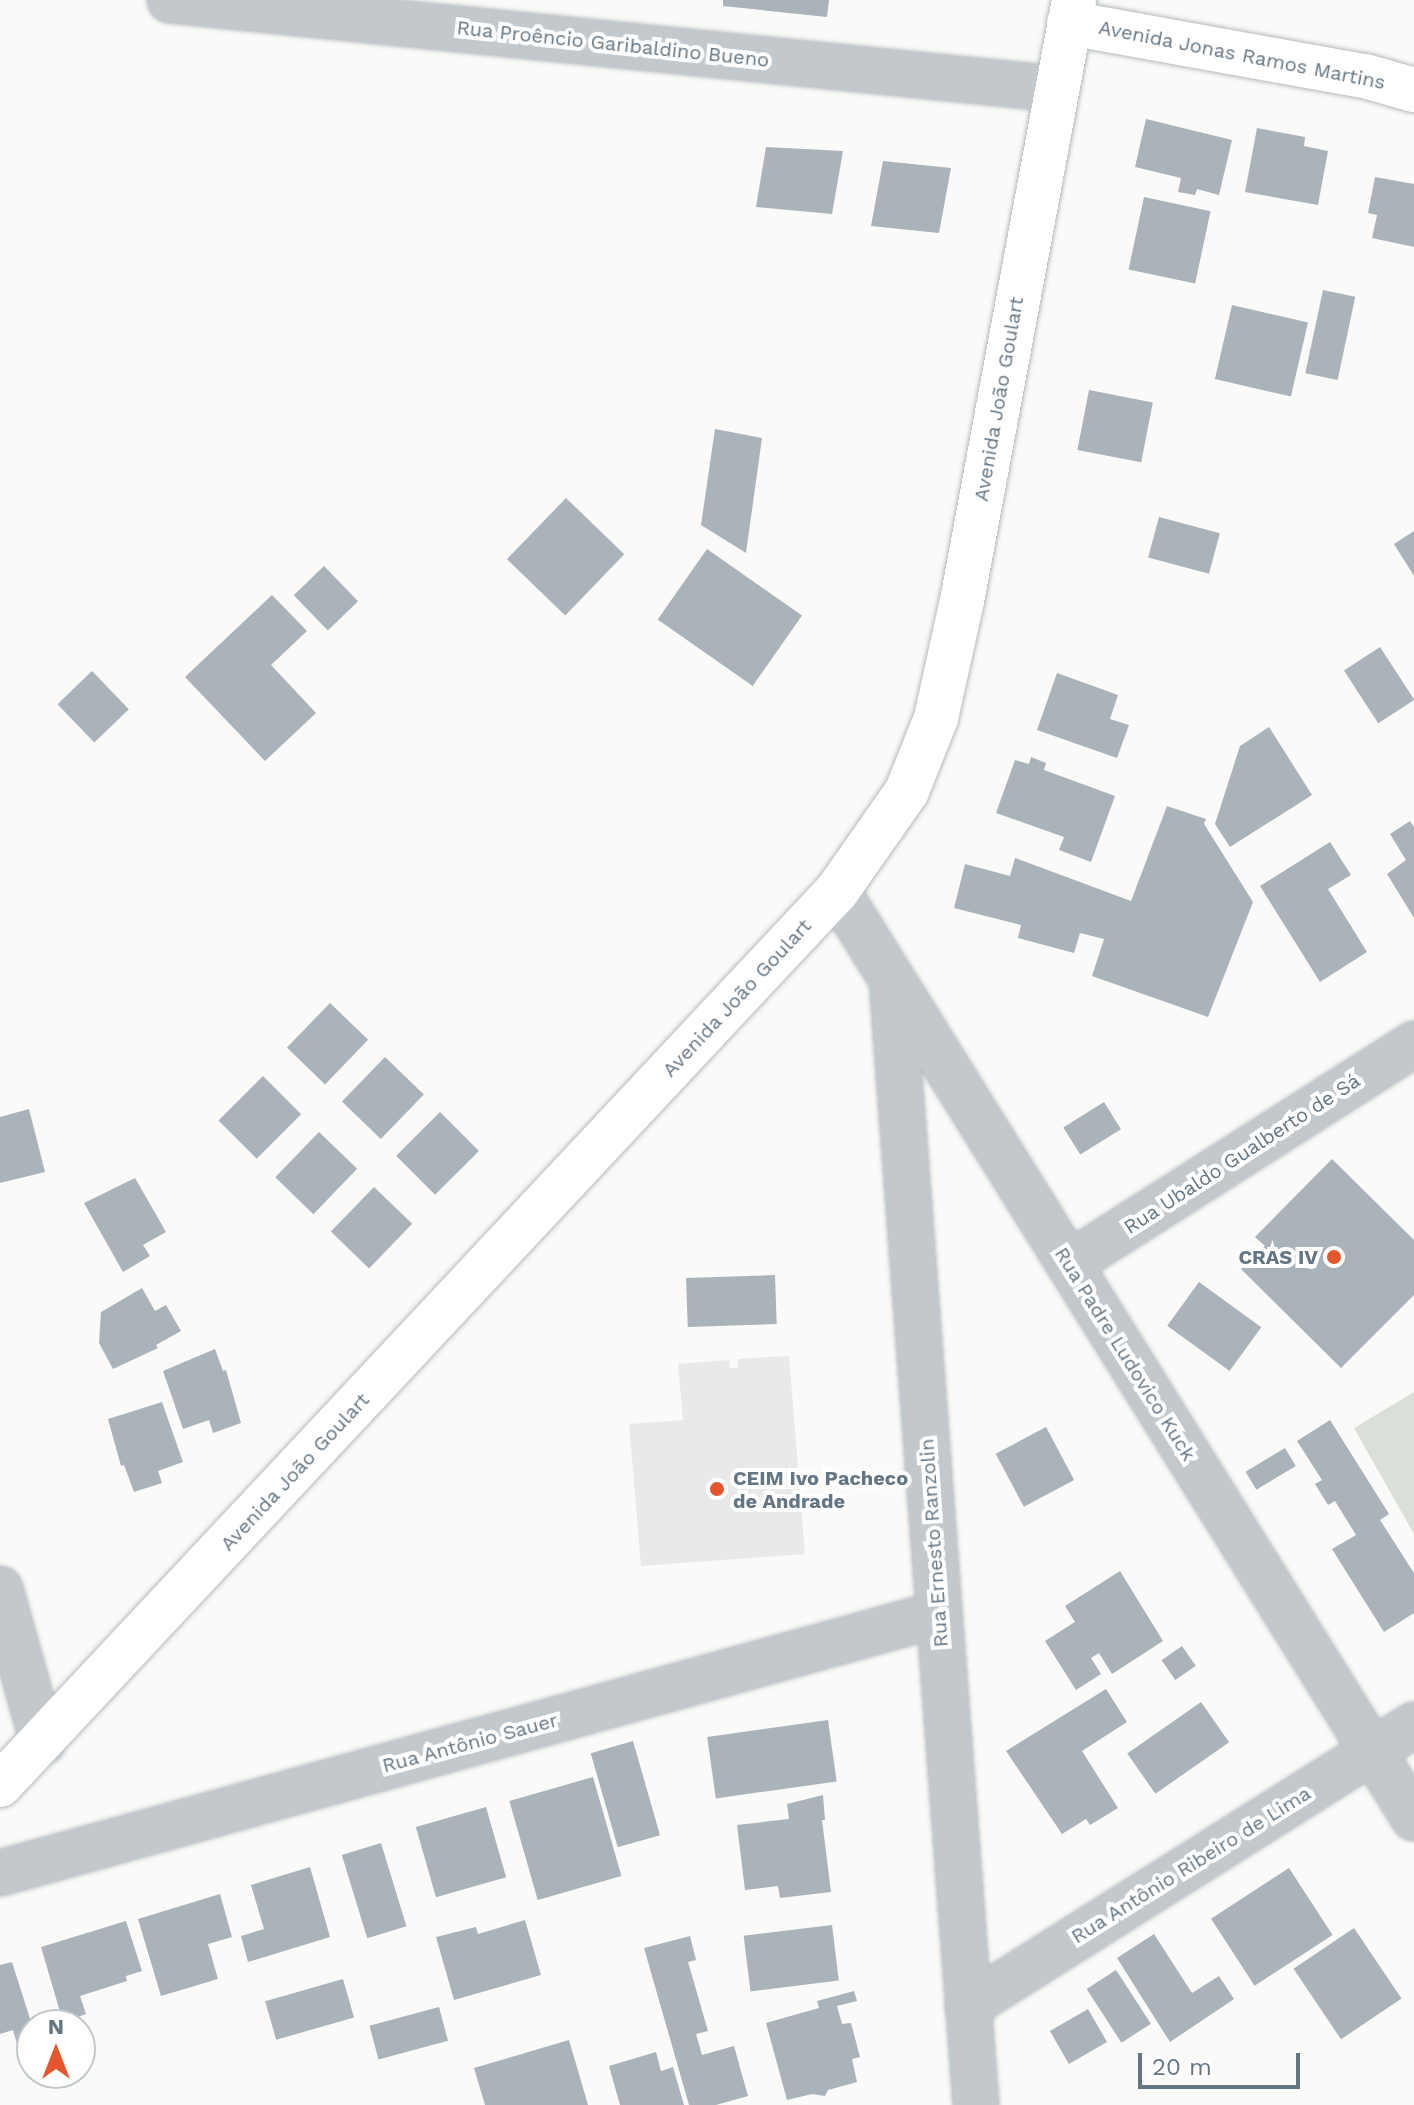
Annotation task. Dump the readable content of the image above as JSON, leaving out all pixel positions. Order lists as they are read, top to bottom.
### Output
{
  "streets": {
    "main road": ["Avenida Jonas Ramos Martins", "Avenida João Goulart"],
    "street": [
      "Rua Proêncio Garibaldino Bueno",
      "Rua Ubaldo Gualberto de Sá",
      "Rua Padre Ludovico Kuck",
      "Rua Ernesto Ranzolin",
      "Rua Antônio Sauer",
      "Rua Antônio Ribeiro de Lima"
    ]
  },
  "crossings": [
    ["Rua Proêncio Garibaldino Bueno", "Avenida João Goulart"],
    ["Avenida Jonas Ramos Martins", "Avenida João Goulart"],
    ["Avenida João Goulart", "Rua Padre Ludovico Kuck"],
    ["Rua Ubaldo Gualberto de Sá", "Rua Padre Ludovico Kuck"],
    ["Rua Padre Ludovico Kuck", "Rua Ernesto Ranzolin"],
    ["Rua Padre Ludovico Kuck", "Rua Antônio Ribeiro de Lima"],
    ["Rua Ernesto Ranzolin", "Rua Antônio Sauer"],
    ["Rua Ernesto Ranzolin", "Rua Antônio Ribeiro de Lima"]
  ],
  "places": ["CRAS IV", "CEIM Ivo Pacheco de Andrade"],
  "scale_bar": "20 m",
  "north": "top"
}
